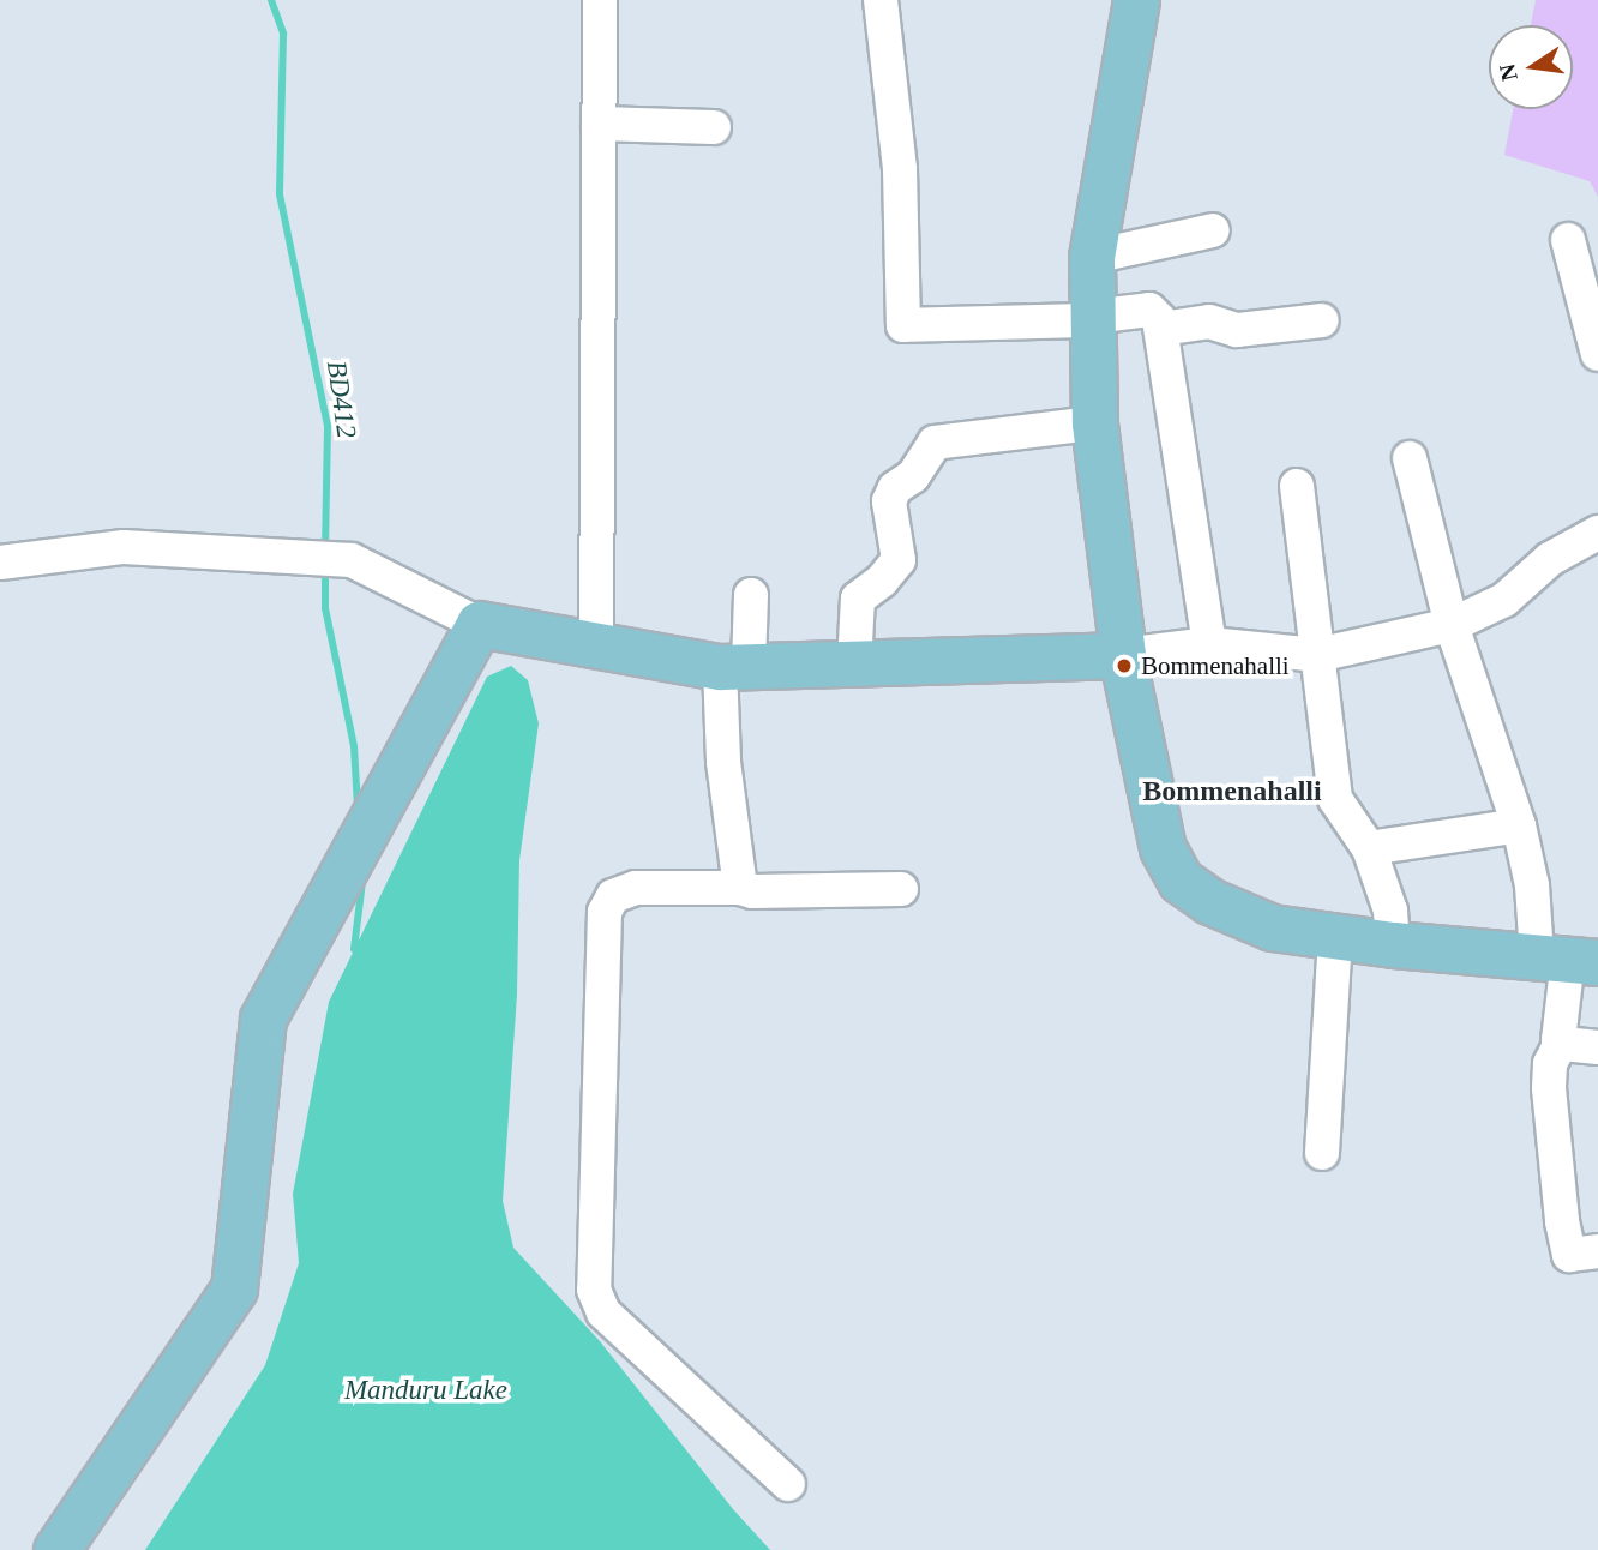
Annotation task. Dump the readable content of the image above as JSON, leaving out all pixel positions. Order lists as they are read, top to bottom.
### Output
{
  "districts": ["Bommenahalli"],
  "water": ["BD412", "Manduru Lake"],
  "places": ["Bommenahalli"],
  "north": "left"
}
